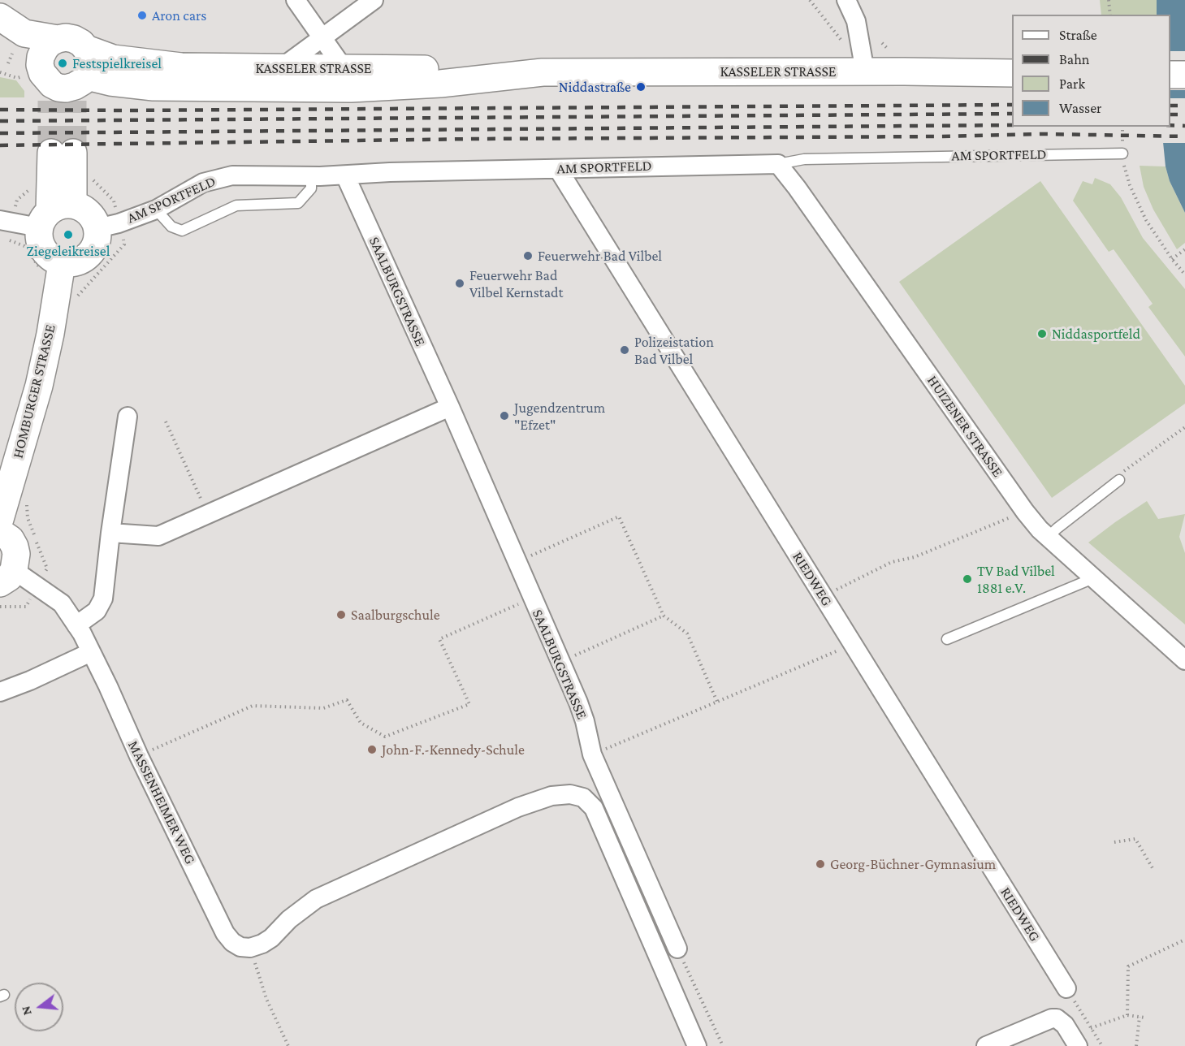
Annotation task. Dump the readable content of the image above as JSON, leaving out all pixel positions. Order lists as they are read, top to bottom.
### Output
{
  "streets": {
    "main road": ["KASSELER STRASSE", "HOMBURGER STRASSE"],
    "street": [
      "AM SPORTFELD",
      "SAALBURGSTRASSE",
      "HUIZENER STRASSE",
      "RIEDWEG",
      "MASSENHEIMER WEG"
    ]
  },
  "crossings": [
    ["AM SPORTFELD", "SAALBURGSTRASSE"],
    ["AM SPORTFELD", "HOMBURGER STRASSE"],
    ["AM SPORTFELD", "HUIZENER STRASSE"],
    ["AM SPORTFELD", "RIEDWEG"]
  ],
  "places": [
    "Aron cars",
    "Festspielkreisel",
    "Niddastraße",
    "Ziegeleikreisel",
    "Feuerwehr Bad Vilbel",
    "Feuerwehr Bad Vilbel Kernstadt",
    "Niddasportfeld",
    "Polizeistation Bad Vilbel",
    "Jugendzentrum \"Efzet\"",
    "TV Bad Vilbel 1881 e.V.",
    "Saalburgschule",
    "John-F.-Kennedy-Schule",
    "Georg-Büchner-Gymnasium"
  ],
  "legend": [
    "Straße",
    "Bahn",
    "Park",
    "Wasser"
  ],
  "north": "left"
}
